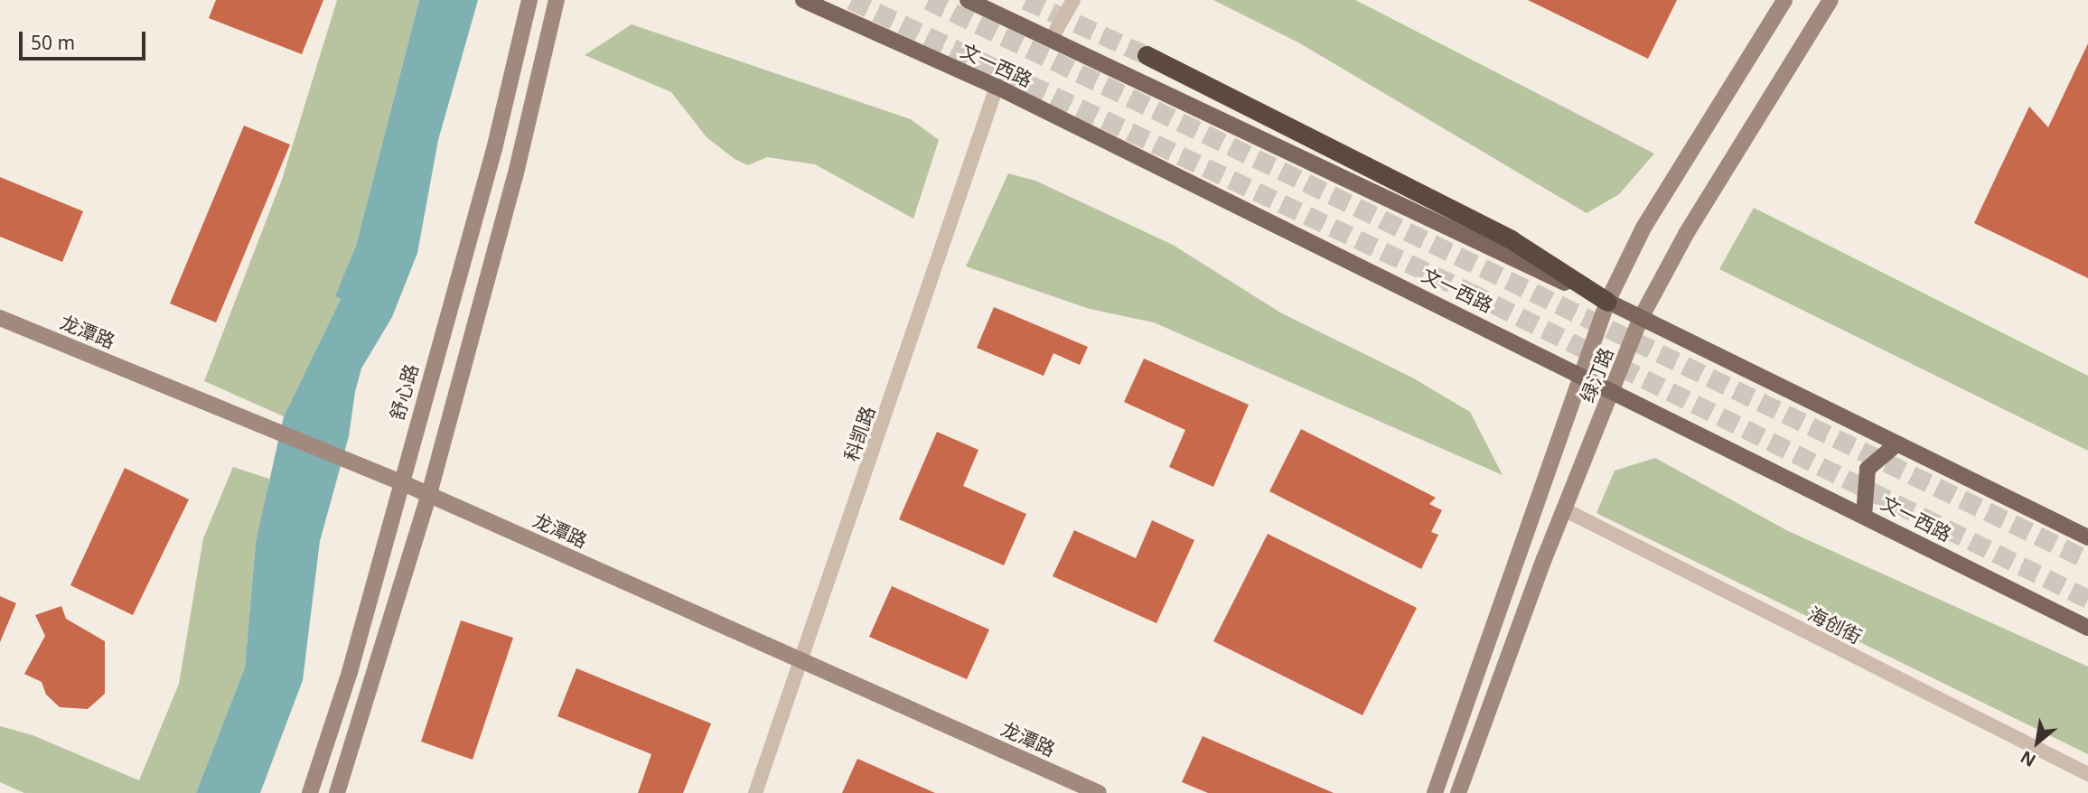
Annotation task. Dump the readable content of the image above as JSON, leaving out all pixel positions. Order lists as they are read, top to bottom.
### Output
{
  "streets": {
    "main road": ["文一西路"],
    "street": [
      "龙潭路",
      "绿汀路",
      "舒心路",
      "科凯路",
      "海创街"
    ]
  },
  "crossings": [
    ["文一西路", "绿汀路"],
    ["文一西路", "科凯路"],
    ["龙潭路", "舒心路"],
    ["龙潭路", "科凯路"],
    ["绿汀路", "海创街"]
  ],
  "scale_bar": "50 m",
  "north": "bottom left"
}
